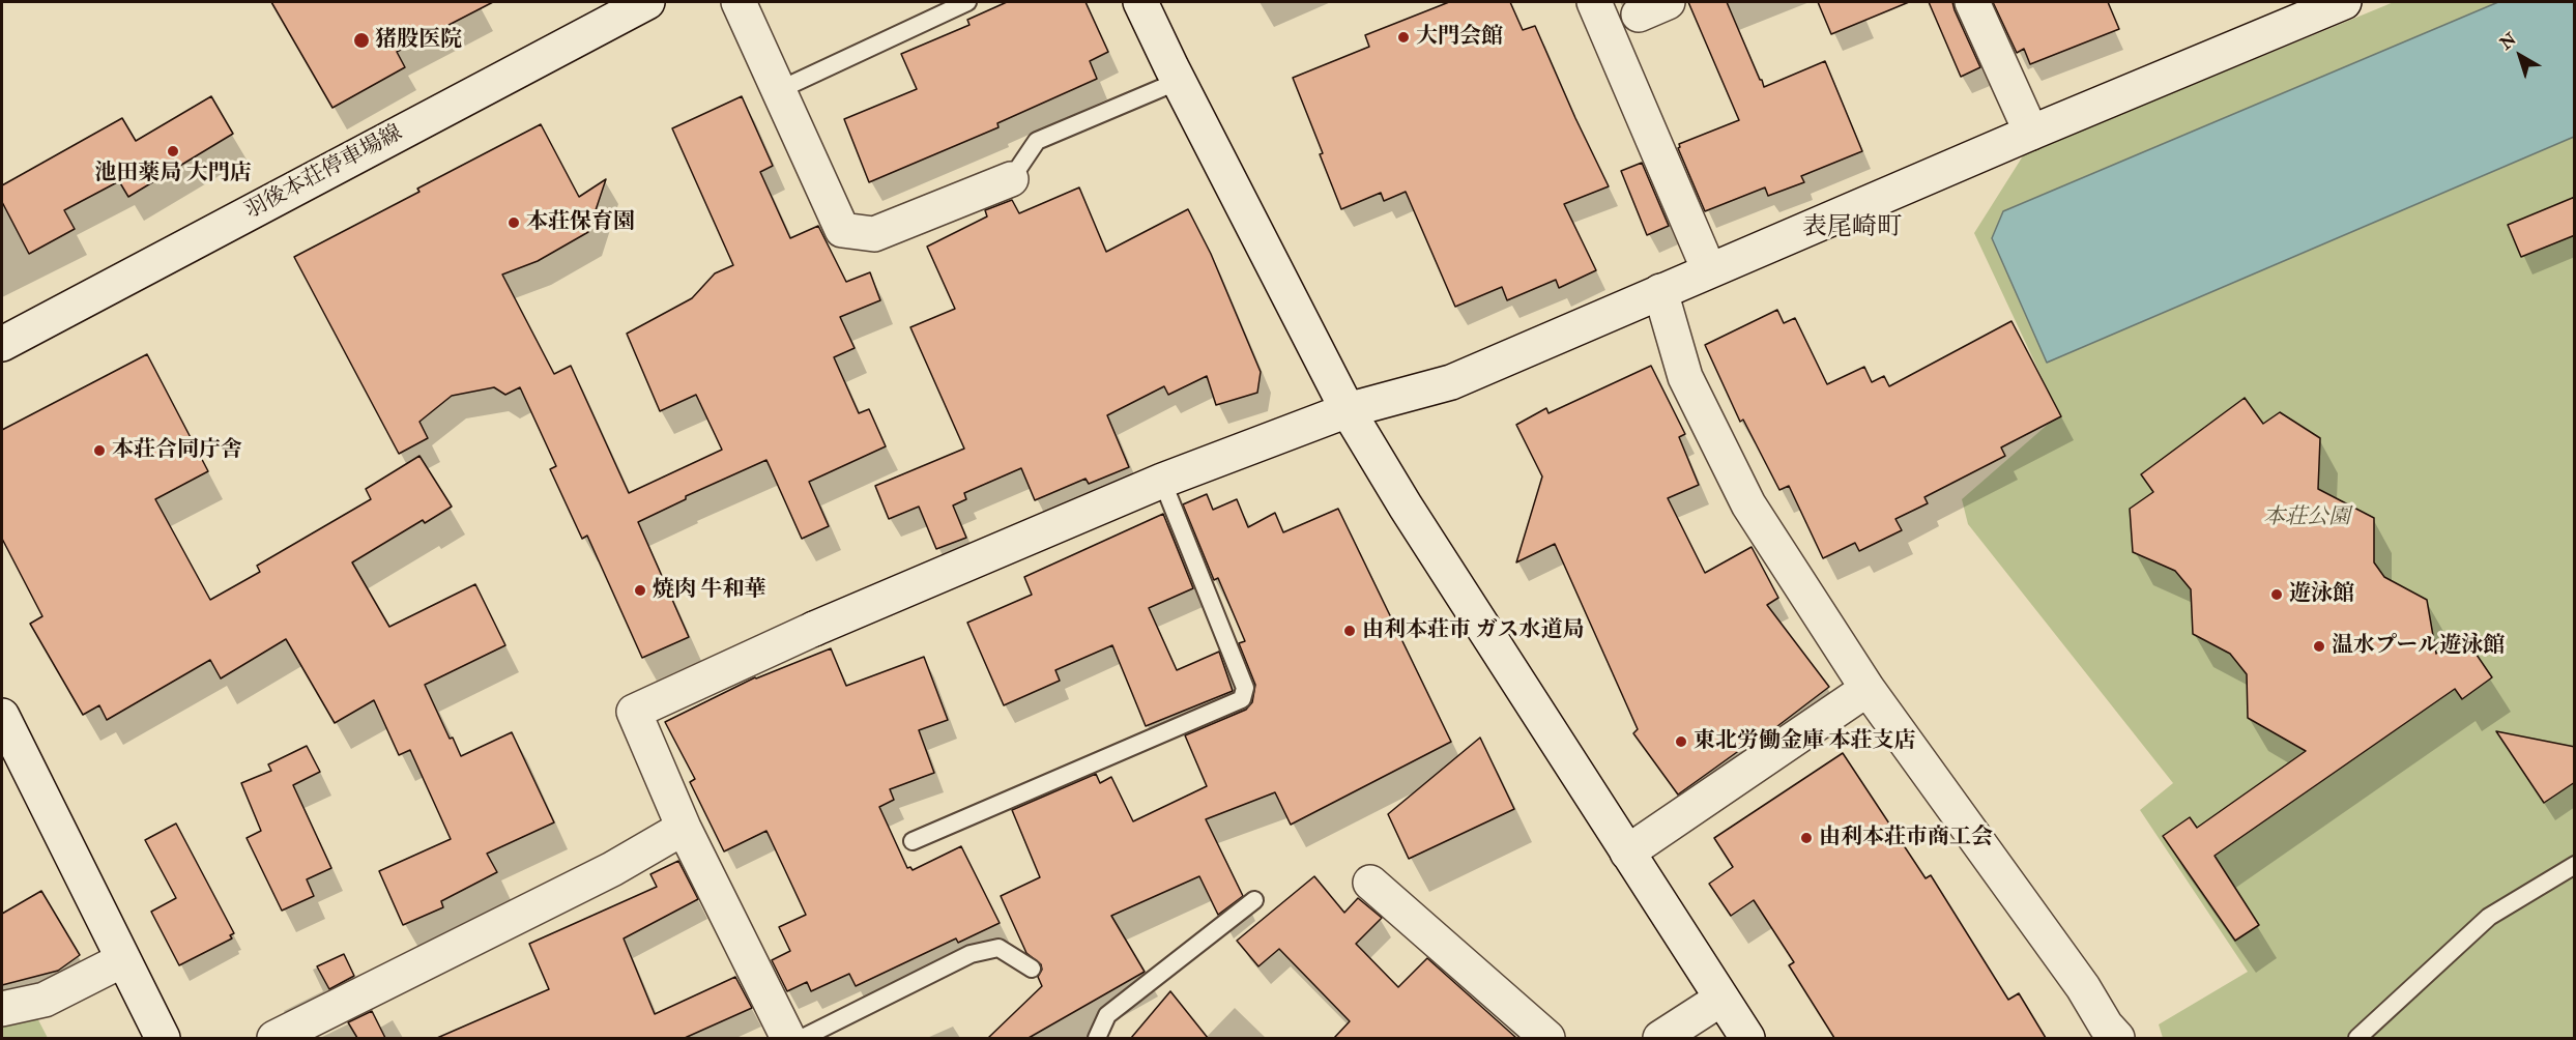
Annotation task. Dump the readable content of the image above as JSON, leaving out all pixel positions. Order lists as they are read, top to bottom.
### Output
{
  "streets": {
    "street": ["羽後本荘停車場線"]
  },
  "districts": ["表尾崎町"],
  "parks": ["本荘公園"],
  "places": [
    "大門会館",
    "猪股医院",
    "池田薬局 大門店",
    "本荘保育園",
    "本荘合同庁舎",
    "焼肉 牛和華",
    "遊泳館",
    "由利本荘市 ガス水道局",
    "温水プール遊泳館",
    "東北労働金庫 本荘支店",
    "由利本荘市商工会"
  ],
  "north": "top left"
}
